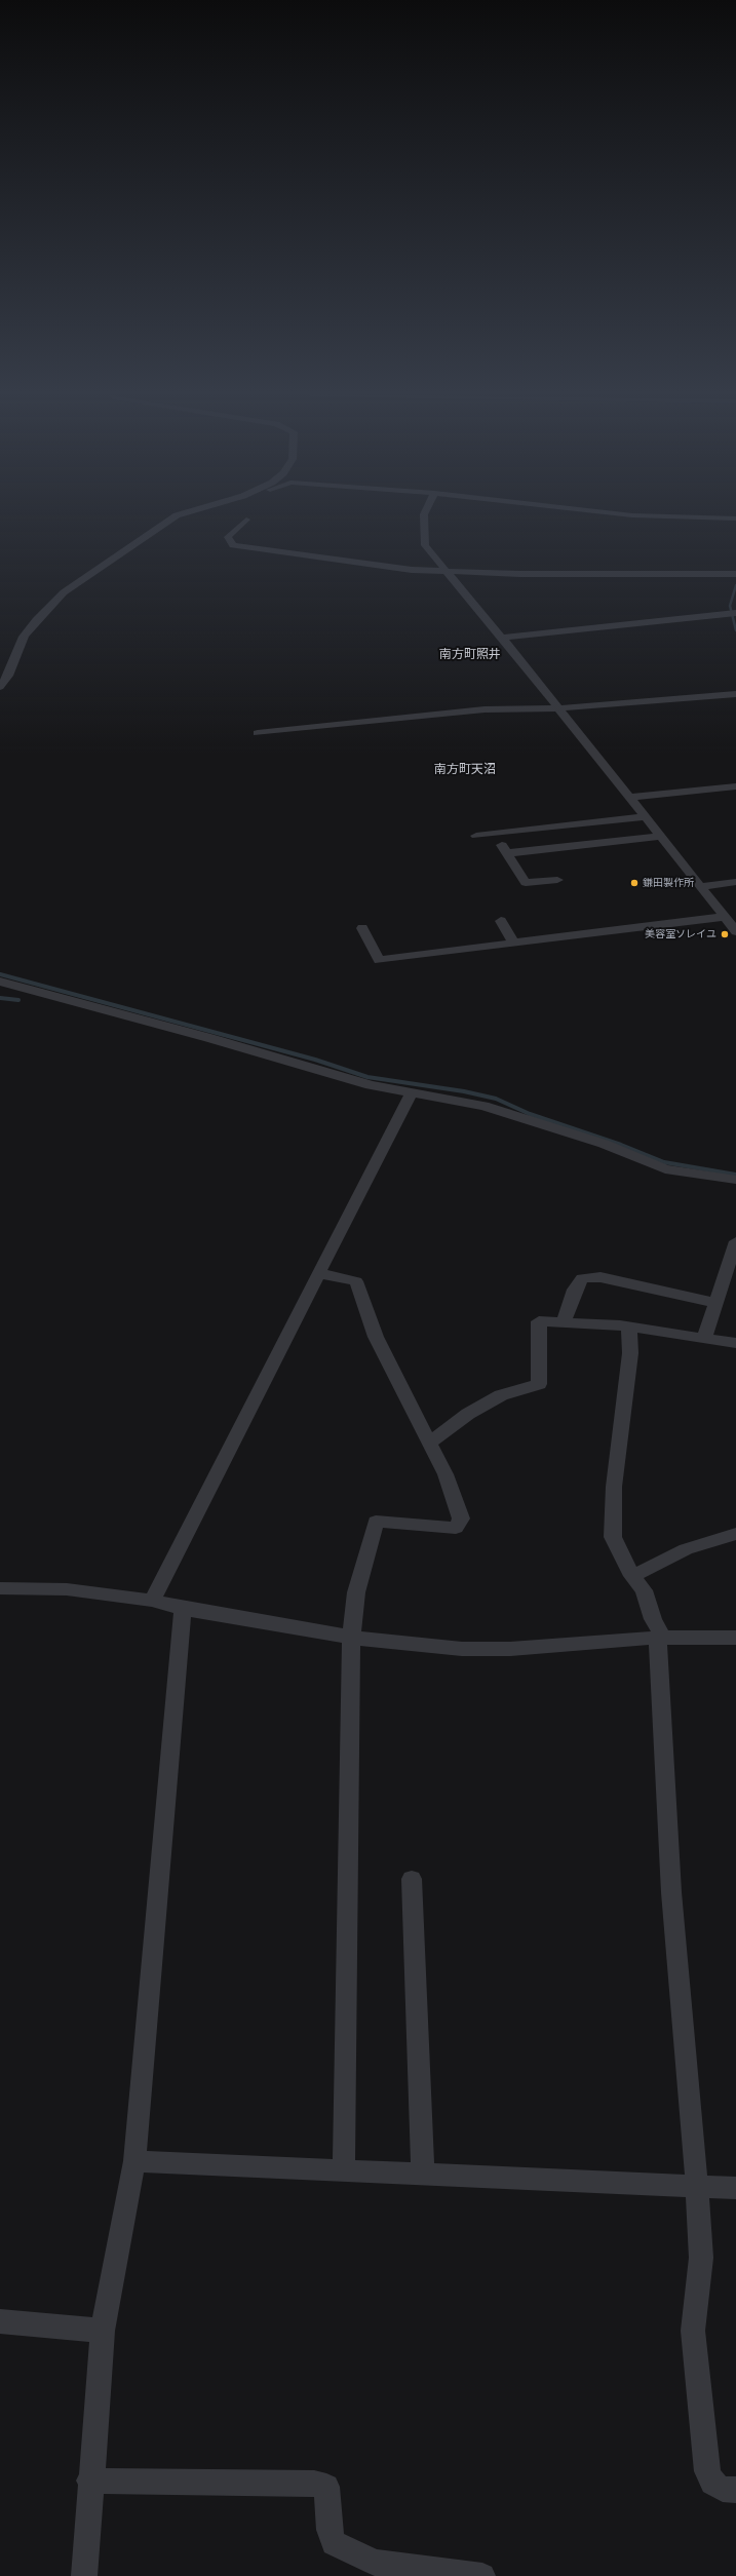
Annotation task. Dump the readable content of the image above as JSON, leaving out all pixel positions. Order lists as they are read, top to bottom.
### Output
{
  "districts": ["南方町照井", "南方町天沼"],
  "places": ["鎌田製作所", "美容室ソレイユ"]
}
